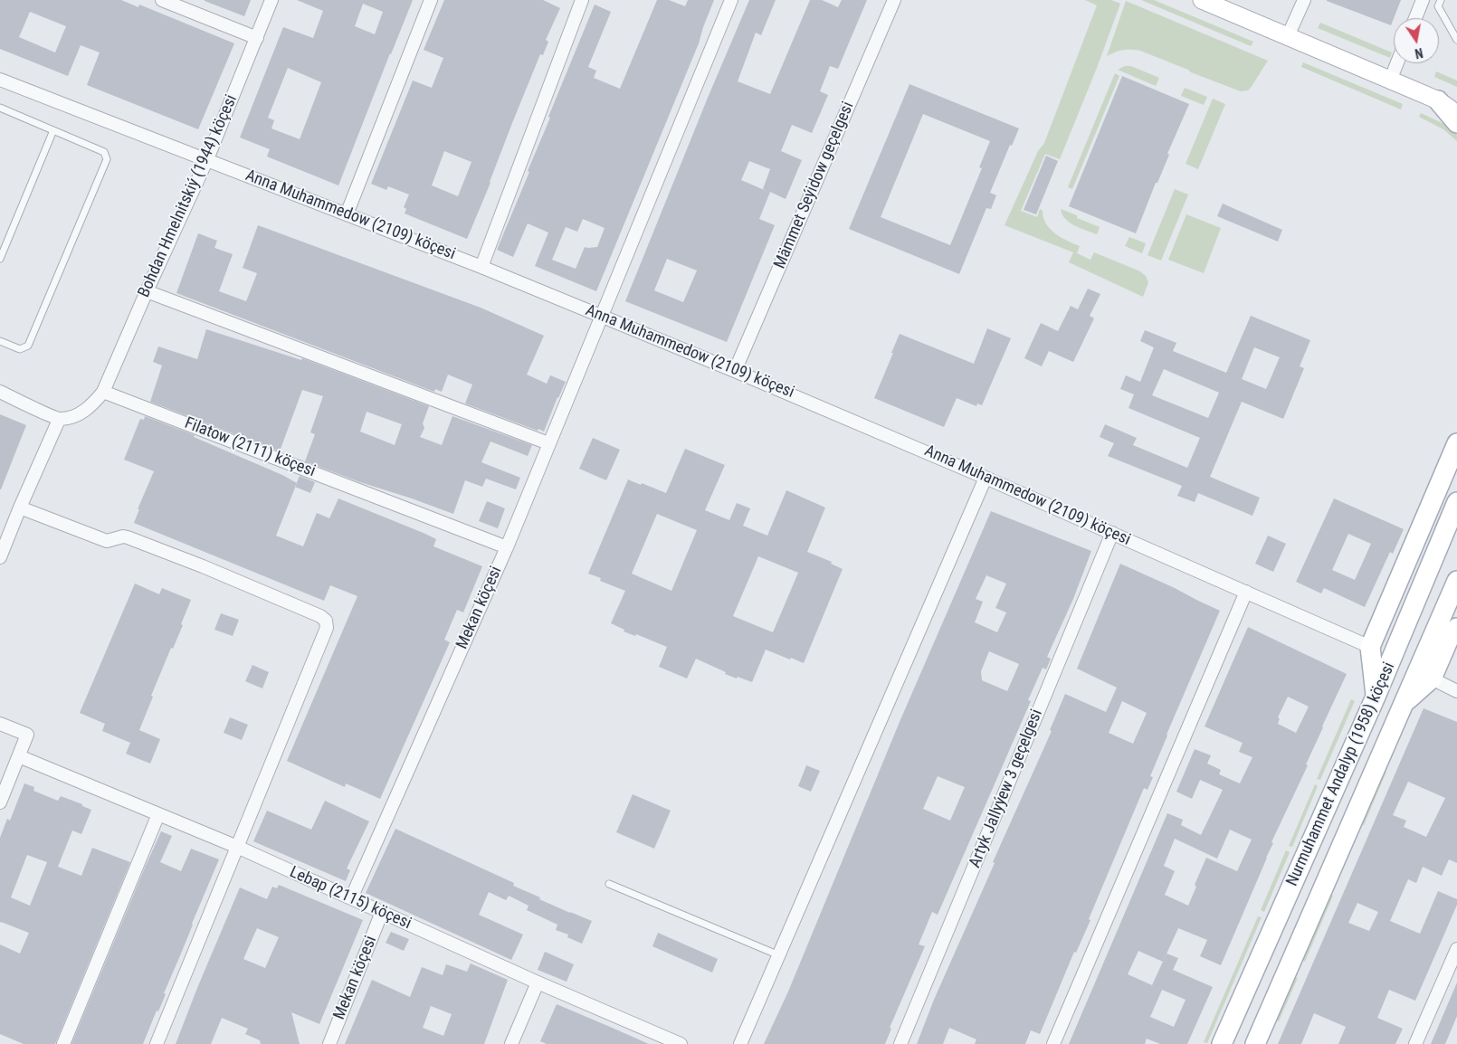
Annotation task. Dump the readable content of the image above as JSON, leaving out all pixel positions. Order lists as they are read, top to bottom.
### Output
{
  "streets": {
    "main road": ["Nurmuhammet Andalyp (1958) köçesi"],
    "street": [
      "Mämmet Seýidow geçelgesi",
      "Bohdan Hmelnitskiý (1944) köçesi",
      "Anna Muhammedow (2109) köçesi",
      "Filatow (2111) köçesi",
      "Mekan köçesi",
      "Artyk Jallyýew 3 geçelgesi",
      "Lebap (2115) köçesi"
    ]
  },
  "crossings": [
    ["Mämmet Seýidow geçelgesi", "Anna Muhammedow (2109) köçesi"],
    ["Bohdan Hmelnitskiý (1944) köçesi", "Anna Muhammedow (2109) köçesi"],
    ["Bohdan Hmelnitskiý (1944) köçesi", "Filatow (2111) köçesi"],
    ["Anna Muhammedow (2109) köçesi", "Mekan köçesi"],
    ["Anna Muhammedow (2109) köçesi", "Artyk Jallyýew 3 geçelgesi"],
    ["Filatow (2111) köçesi", "Mekan köçesi"],
    ["Mekan köçesi", "Lebap (2115) köçesi"]
  ],
  "north": "bottom"
}
